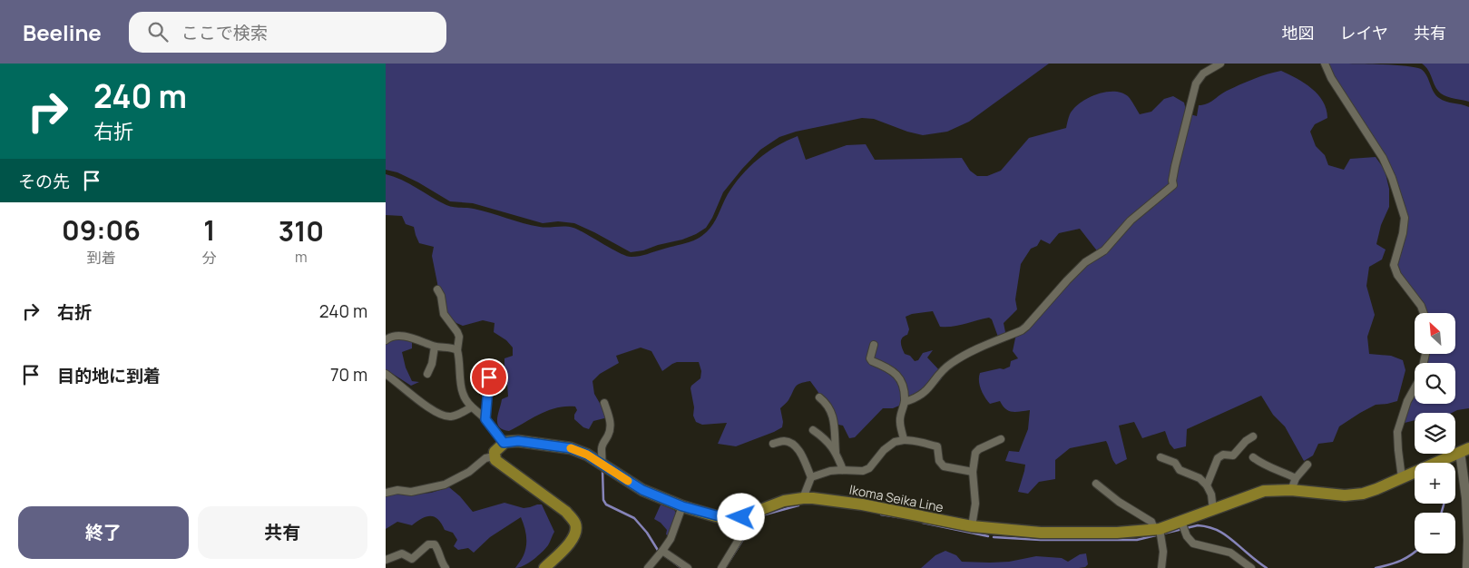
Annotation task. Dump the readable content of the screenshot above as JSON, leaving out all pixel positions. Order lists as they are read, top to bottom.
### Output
{
  "streets": {
    "main road": ["Ikoma Seika Line"]
  },
  "north": "top left",
  "page": {
    "header": "Beeline",
    "search": "ここで検索",
    "nav": ["地図", "レイヤ", "共有"],
    "turn": ["240 m", "右折"],
    "then": "その先",
    "eta": [
      "09:06",
      "到着",
      "1",
      "分",
      "310",
      "m"
    ],
    "list": [
      {
        "name": "右折",
        "value": "240 m"
      },
      {
        "name": "目的地に到着",
        "value": "70 m"
      }
    ],
    "map_buttons": ["+", "−"],
    "buttons": ["終了", "共有"]
  }
}
